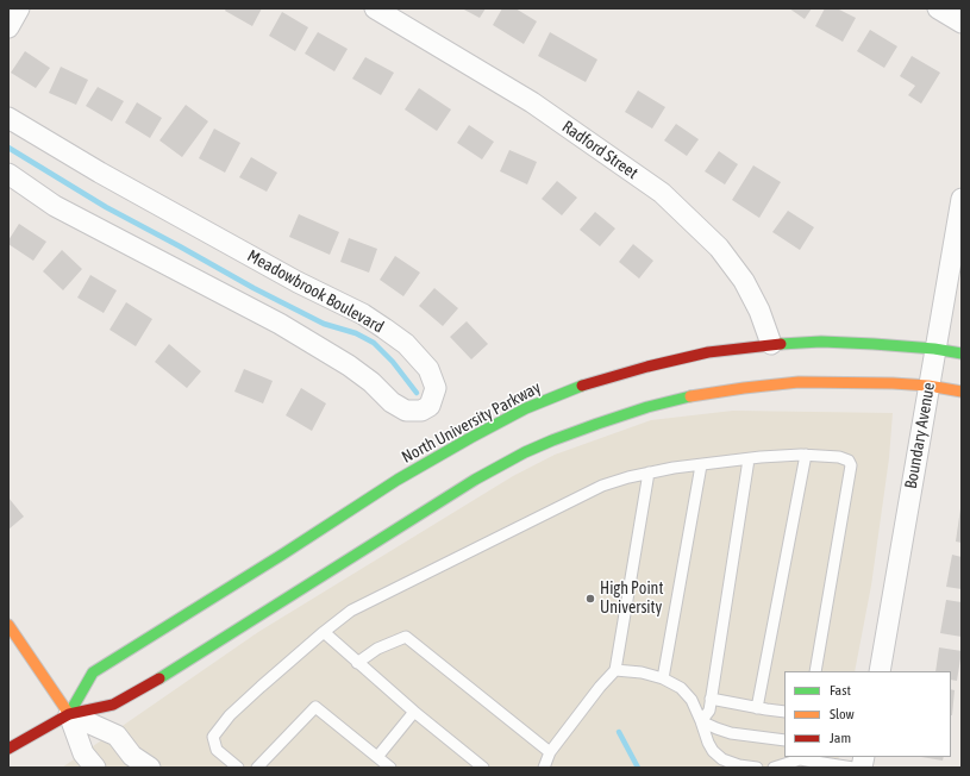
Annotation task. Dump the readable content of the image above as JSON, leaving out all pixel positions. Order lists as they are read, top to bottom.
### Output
{
  "streets": {
    "main road": ["North University Parkway"],
    "street": ["Radford Street", "Meadowbrook Boulevard", "Boundary Avenue"]
  },
  "crossings": [
    ["Radford Street", "North University Parkway"],
    ["North University Parkway", "Boundary Avenue"]
  ],
  "places": ["High Point University"],
  "legend": ["Fast", "Slow", "Jam"]
}
